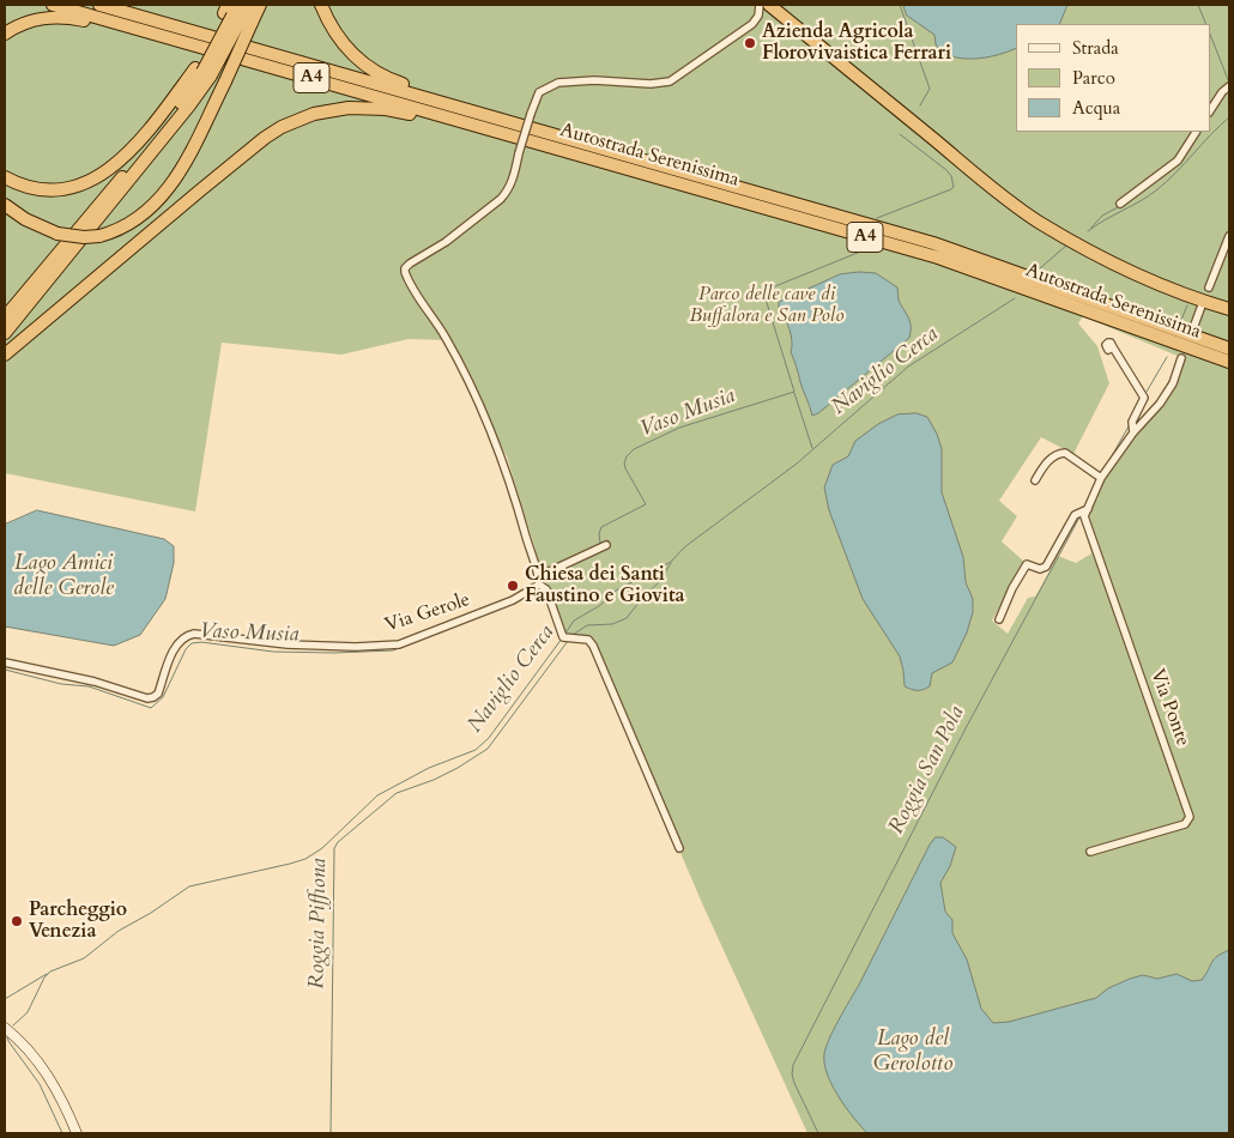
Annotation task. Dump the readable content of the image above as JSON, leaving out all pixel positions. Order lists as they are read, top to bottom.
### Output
{
  "streets": {
    "highway": ["A4", "Autostrada Serenissima"],
    "street": ["Via Gerole", "Via Ponte"]
  },
  "water": [
    "Naviglio Cerca",
    "Vaso Musia",
    "Lago Amici delle Gerole",
    "Roggia San Pola",
    "Roggia Piffiona",
    "Lago del Gerolotto"
  ],
  "parks": ["Parco delle cave di Buffalora e San Polo"],
  "places": ["Azienda Agricola Florovivaistica Ferrari", "Chiesa dei Santi Faustino e Giovita", "Parcheggio Venezia"],
  "legend": ["Strada", "Parco", "Acqua"]
}
